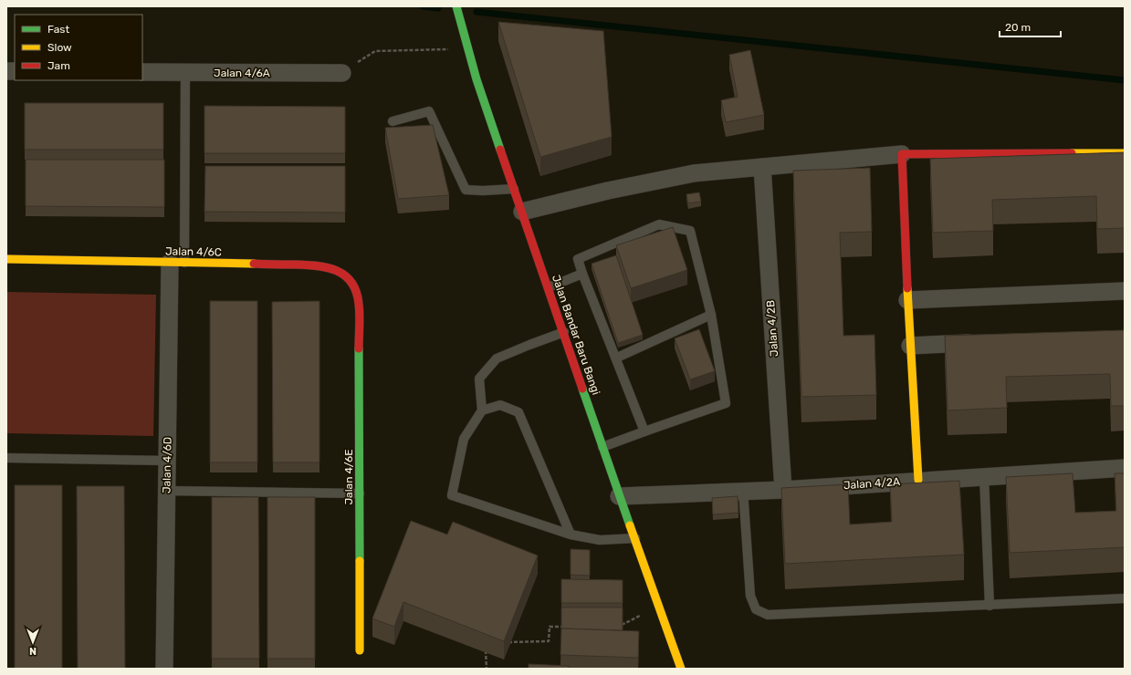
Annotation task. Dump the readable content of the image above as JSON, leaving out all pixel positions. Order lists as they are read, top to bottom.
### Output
{
  "streets": {
    "street": [
      "Jalan 4/6A",
      "Jalan 4/6C",
      "Jalan 4/2B",
      "Jalan Bandar Baru Bangi",
      "Jalan 4/6D",
      "Jalan 4/6E",
      "Jalan 4/2A"
    ]
  },
  "crossings": [
    ["Jalan 4/6C", "Jalan 4/6D"],
    ["Jalan 4/6C", "Jalan 4/6E"],
    ["Jalan 4/2B", "Jalan 4/2A"],
    ["Jalan Bandar Baru Bangi", "Jalan 4/2A"]
  ],
  "legend": ["Fast", "Slow", "Jam"],
  "scale_bar": "20 m",
  "north": "bottom"
}
